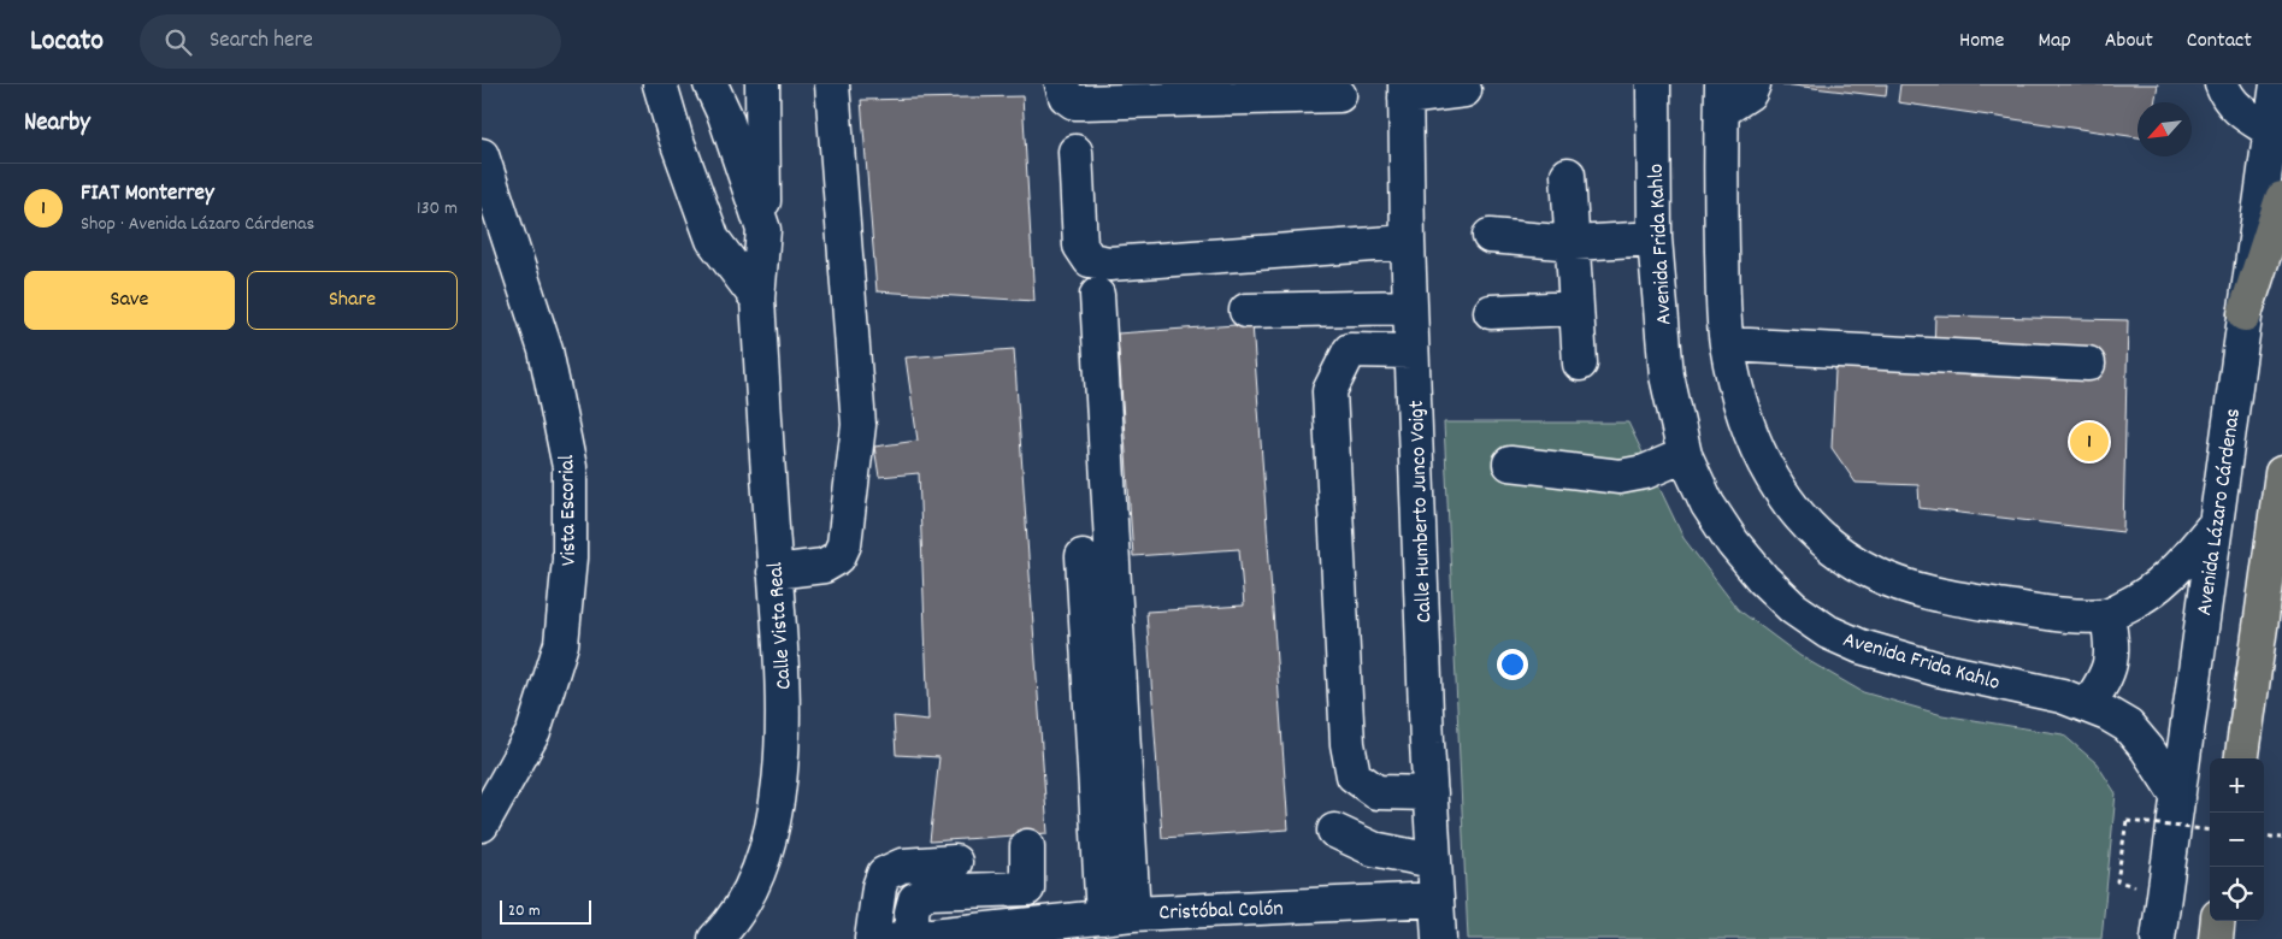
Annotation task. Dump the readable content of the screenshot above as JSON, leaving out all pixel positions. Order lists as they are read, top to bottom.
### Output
{
  "streets": {
    "street": [
      "Avenida Frida Kahlo",
      "Vista Escorial",
      "Calle Humberto Junco Voigt",
      "Avenida Lázaro Cárdenas",
      "Calle Vista Real",
      "Cristóbal Colón"
    ]
  },
  "crossings": [
    ["Avenida Frida Kahlo", "Avenida Lázaro Cárdenas"],
    ["Calle Humberto Junco Voigt", "Cristóbal Colón"]
  ],
  "scale_bar": "20 m",
  "north": "bottom left",
  "page": {
    "header": "Locato",
    "search": "Search here",
    "nav": [
      "Home",
      "Map",
      "About",
      "Contact"
    ],
    "heading": "Nearby",
    "list": [
      {
        "mark": "1",
        "name": "FIAT Monterrey",
        "note": "Shop · Avenida Lázaro Cárdenas",
        "value": "130 m"
      }
    ],
    "buttons": ["Save", "Share"],
    "pins": "1",
    "map_buttons": ["+", "−"],
    "scale": "20 m"
  }
}
